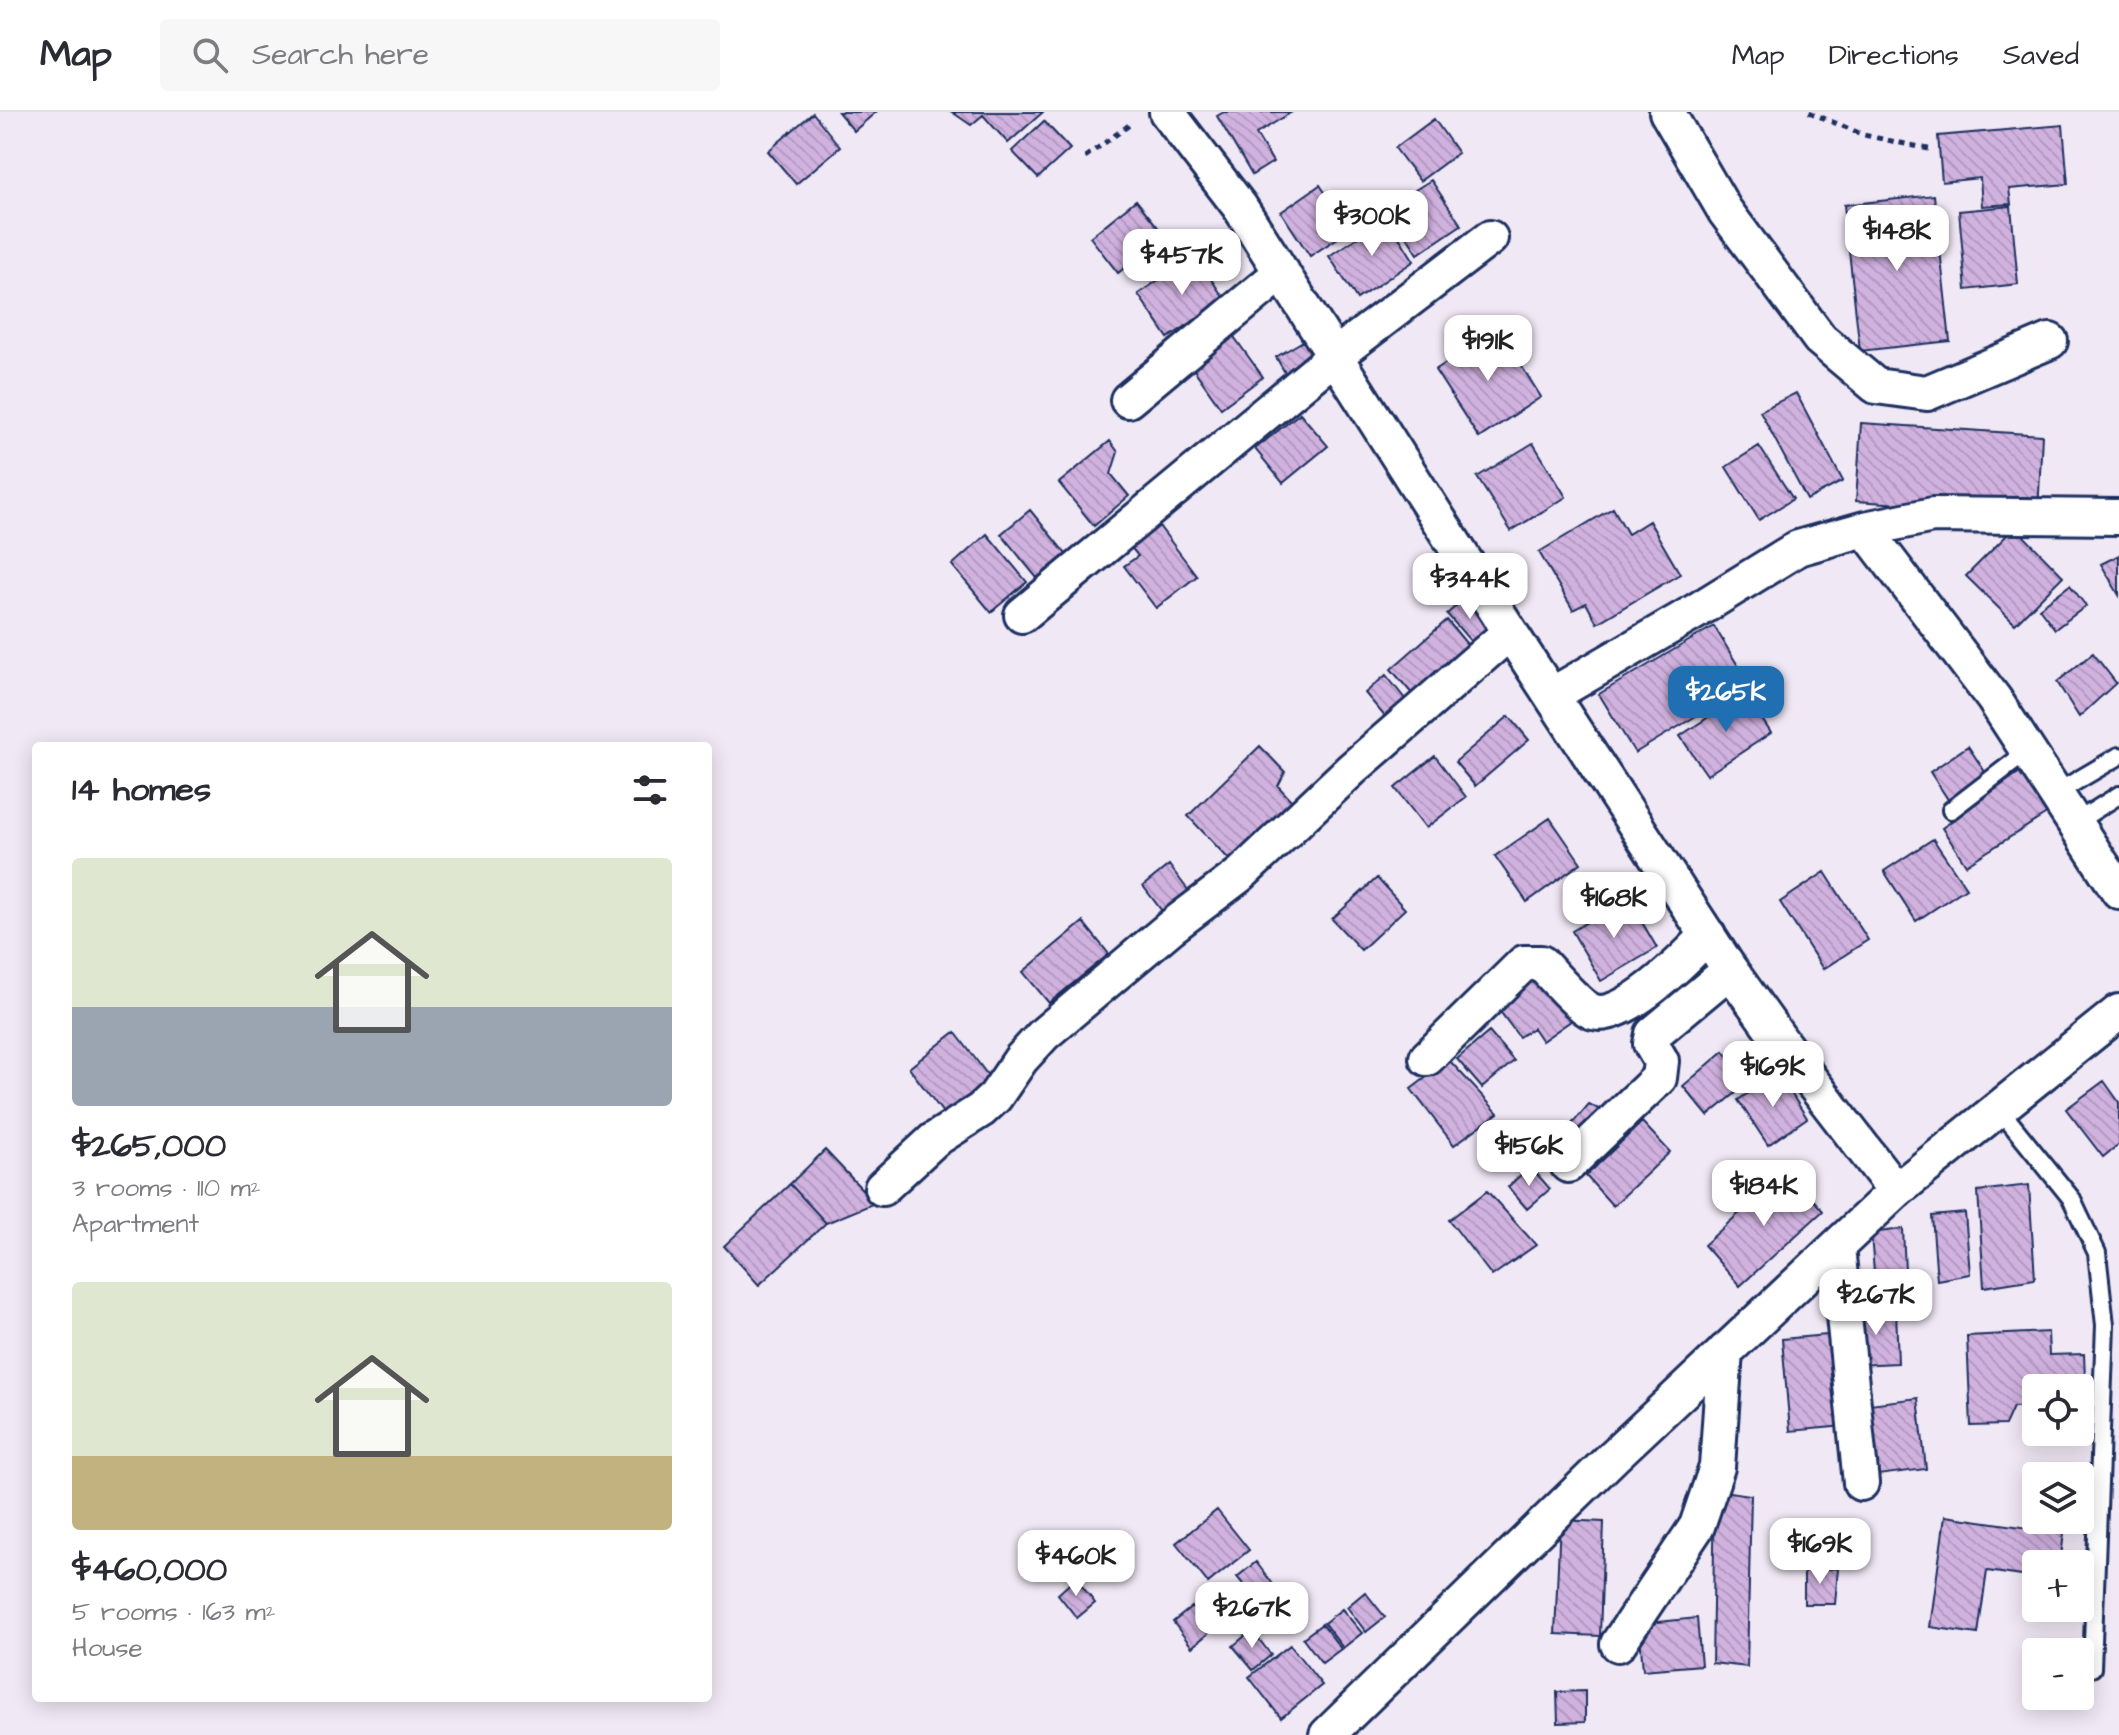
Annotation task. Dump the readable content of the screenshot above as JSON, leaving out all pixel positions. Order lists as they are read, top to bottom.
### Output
{
  "page": {
    "header": "Map",
    "search": "Search here",
    "nav": ["Map", "Directions", "Saved"],
    "price": [
      "$300K",
      "$148K",
      "$457K",
      "$191K",
      "$344K",
      "$265K",
      "$168K",
      "$169K",
      "$156K",
      "$184K",
      "$267K",
      "$169K",
      "$460K",
      "$267K"
    ],
    "heading": "14 homes",
    "list": [
      {
        "name": "$265,000",
        "note": "3 rooms · 110 m² · Apartment"
      },
      {
        "name": "$460,000",
        "note": "5 rooms · 163 m² · House"
      }
    ],
    "map_buttons": ["+", "−"]
  }
}
